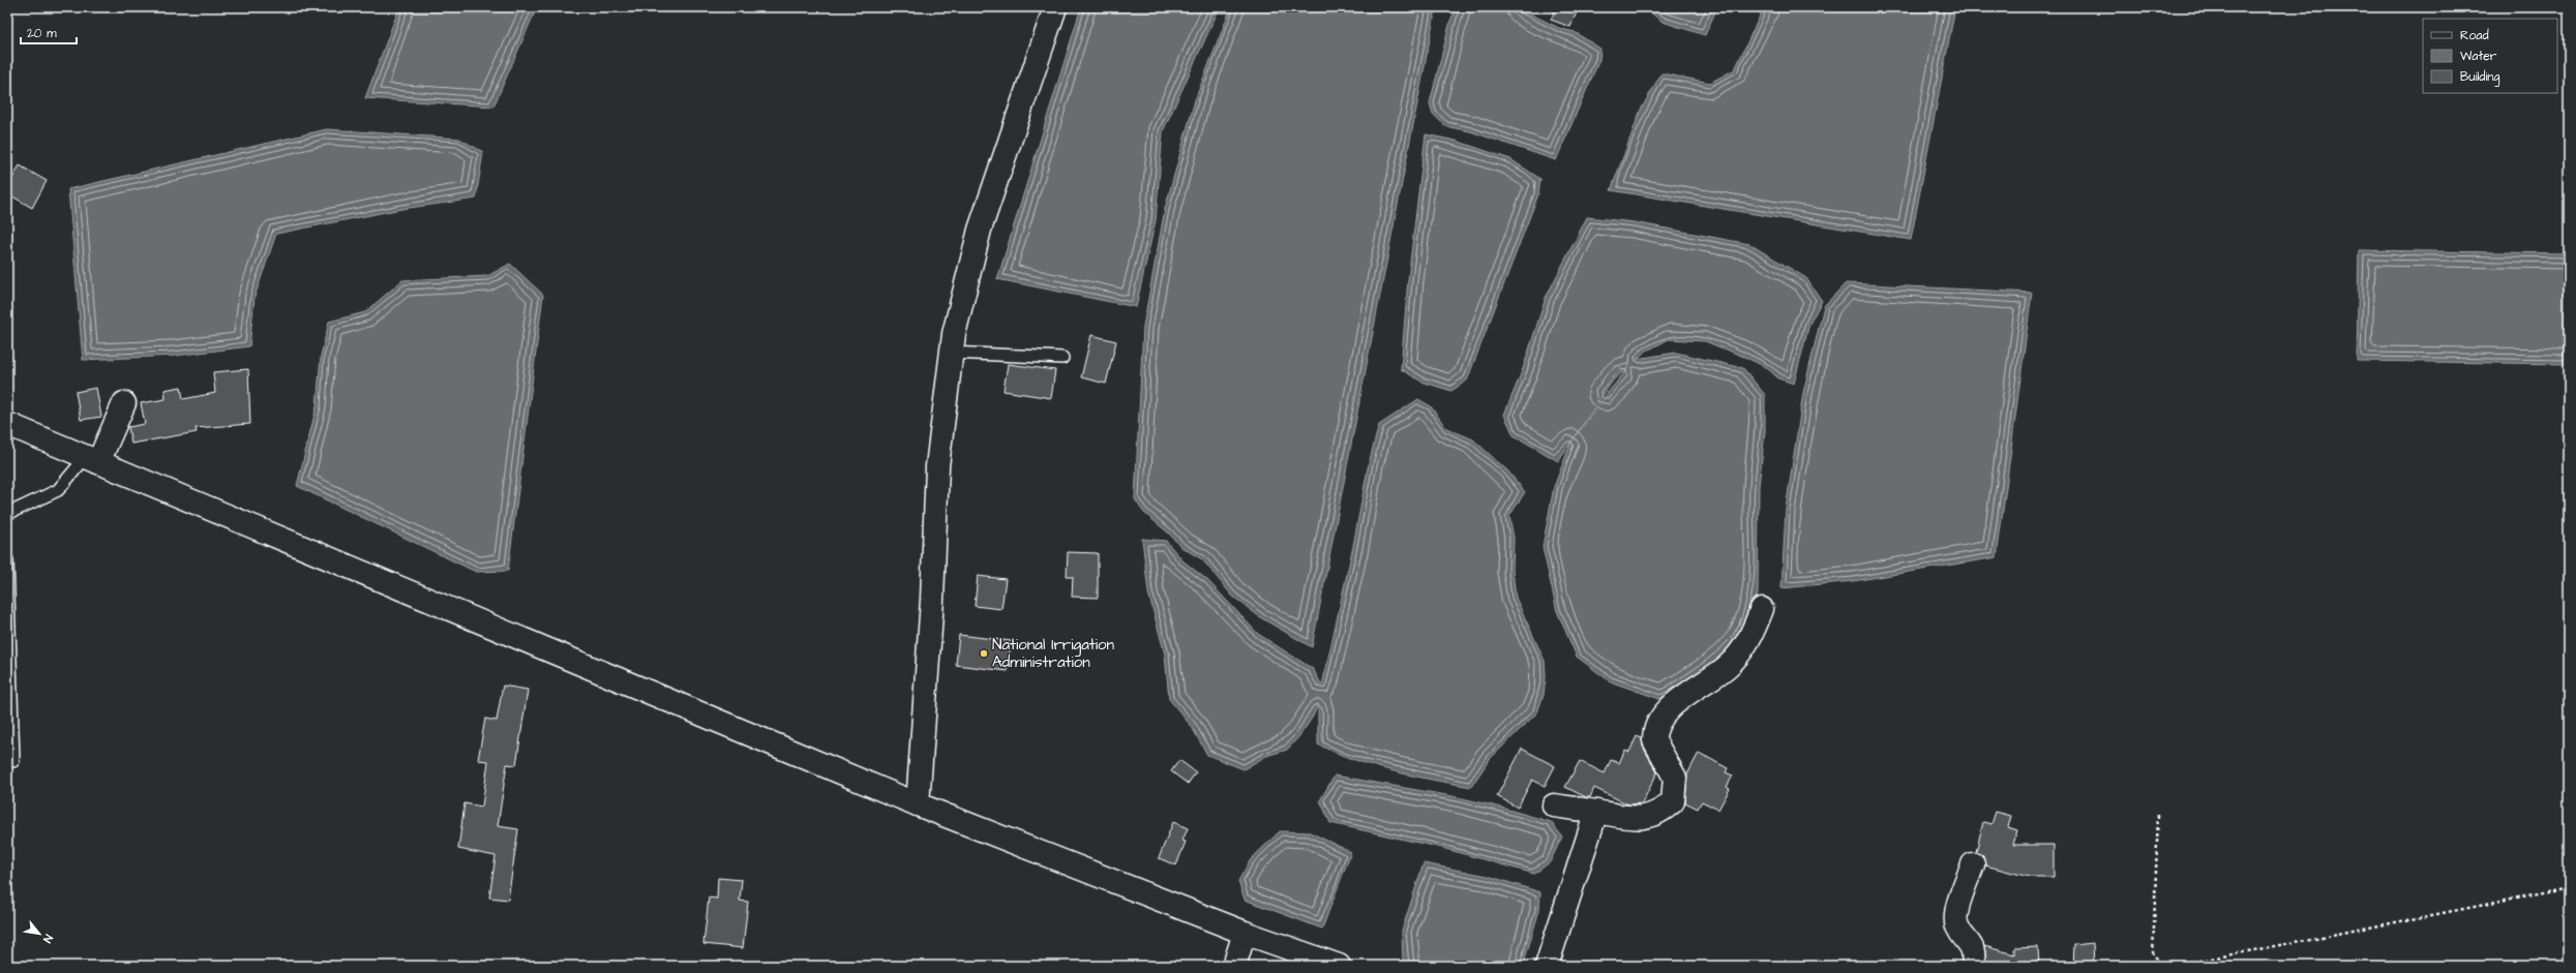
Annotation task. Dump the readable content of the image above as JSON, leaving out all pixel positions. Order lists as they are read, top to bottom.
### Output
{
  "places": ["National Irrigation Administration"],
  "legend": ["Road", "Water", "Building"],
  "scale_bar": "20 m",
  "north": "bottom right"
}
